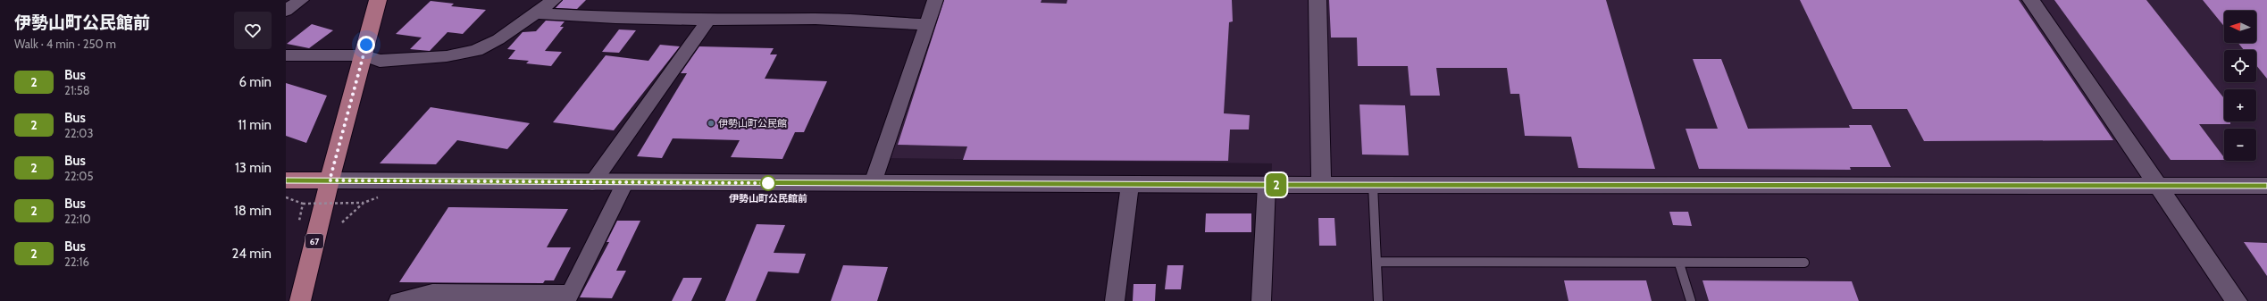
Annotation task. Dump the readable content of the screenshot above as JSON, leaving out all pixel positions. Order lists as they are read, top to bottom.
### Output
{
  "streets": {
    "main road": ["67"]
  },
  "places": ["伊勢山町公民館", "伊勢山町公民館前"],
  "lines": ["bus line 2"],
  "north": "left",
  "page": {
    "heading": ["伊勢山町公民館前", "Walk · 4 min · 250 m"],
    "on_map": "2",
    "map_buttons": ["+", "−"],
    "list": [
      {
        "mark": "2",
        "name": "Bus",
        "note": "21:58",
        "value": "6 min"
      },
      {
        "mark": "2",
        "name": "Bus",
        "note": "22:03",
        "value": "11 min"
      },
      {
        "mark": "2",
        "name": "Bus",
        "note": "22:05",
        "value": "13 min"
      },
      {
        "mark": "2",
        "name": "Bus",
        "note": "22:10",
        "value": "18 min"
      },
      {
        "mark": "2",
        "name": "Bus",
        "note": "22:16",
        "value": "24 min"
      }
    ]
  }
}
